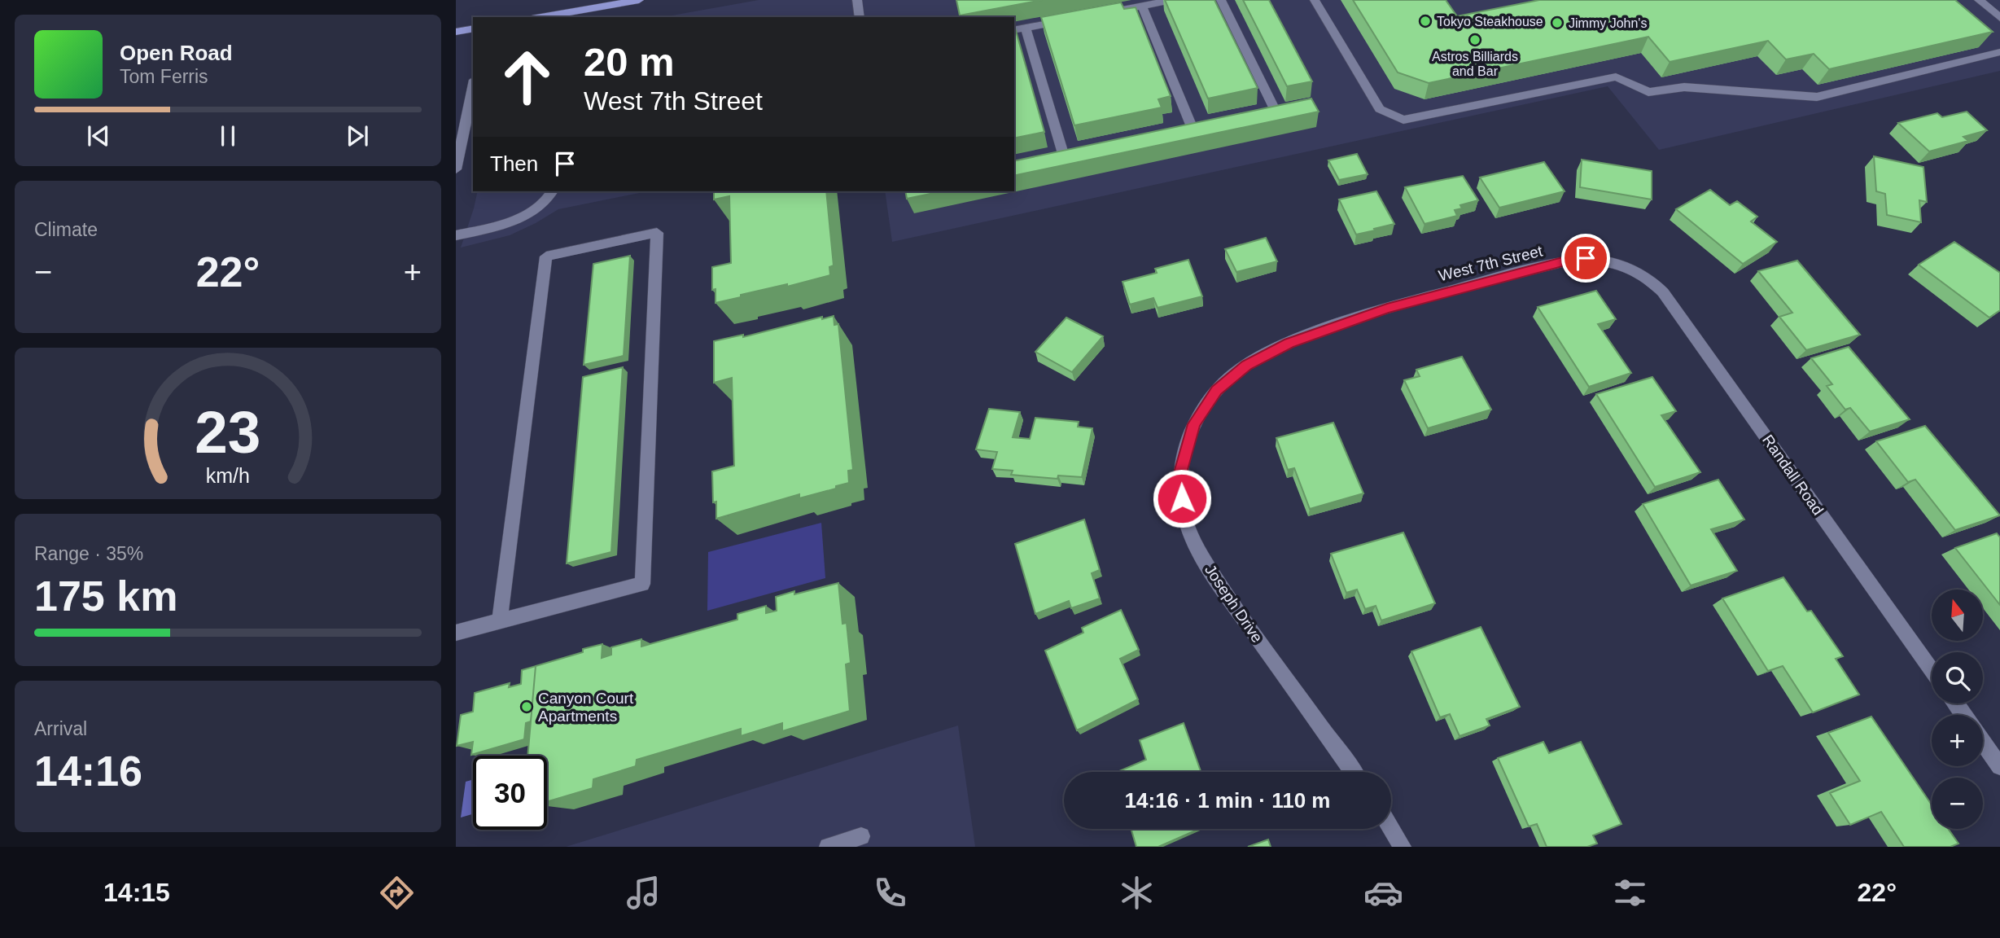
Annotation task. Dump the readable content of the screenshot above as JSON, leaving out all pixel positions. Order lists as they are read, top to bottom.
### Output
{
  "streets": {
    "street": ["West 7th Street", "Randall Road", "Joseph Drive"]
  },
  "crossings": [
    ["West 7th Street", "Randall Road"],
    ["West 7th Street", "Joseph Drive"]
  ],
  "places": [
    "Tokyo Steakhouse",
    "Jimmy John's",
    "Astros Billiards and Bar",
    "Canyon Court Apartments"
  ],
  "north": "top",
  "page": {
    "turn": ["20 m", "West 7th Street"],
    "song": ["Open Road", "Tom Ferris"],
    "then": "Then",
    "tile": [
      "Climate",
      ["Range · 35%", "175 km"],
      ["Arrival", "14:16"]
    ],
    "heat": ["−", "22°", "+"],
    "map_buttons": ["+", "−"],
    "limit": "30",
    "trip": "14:16 · 1 min · 110 m",
    "tabs": ["14:15", "22°"],
    "gauge": ["23", "km/h"]
  }
}
